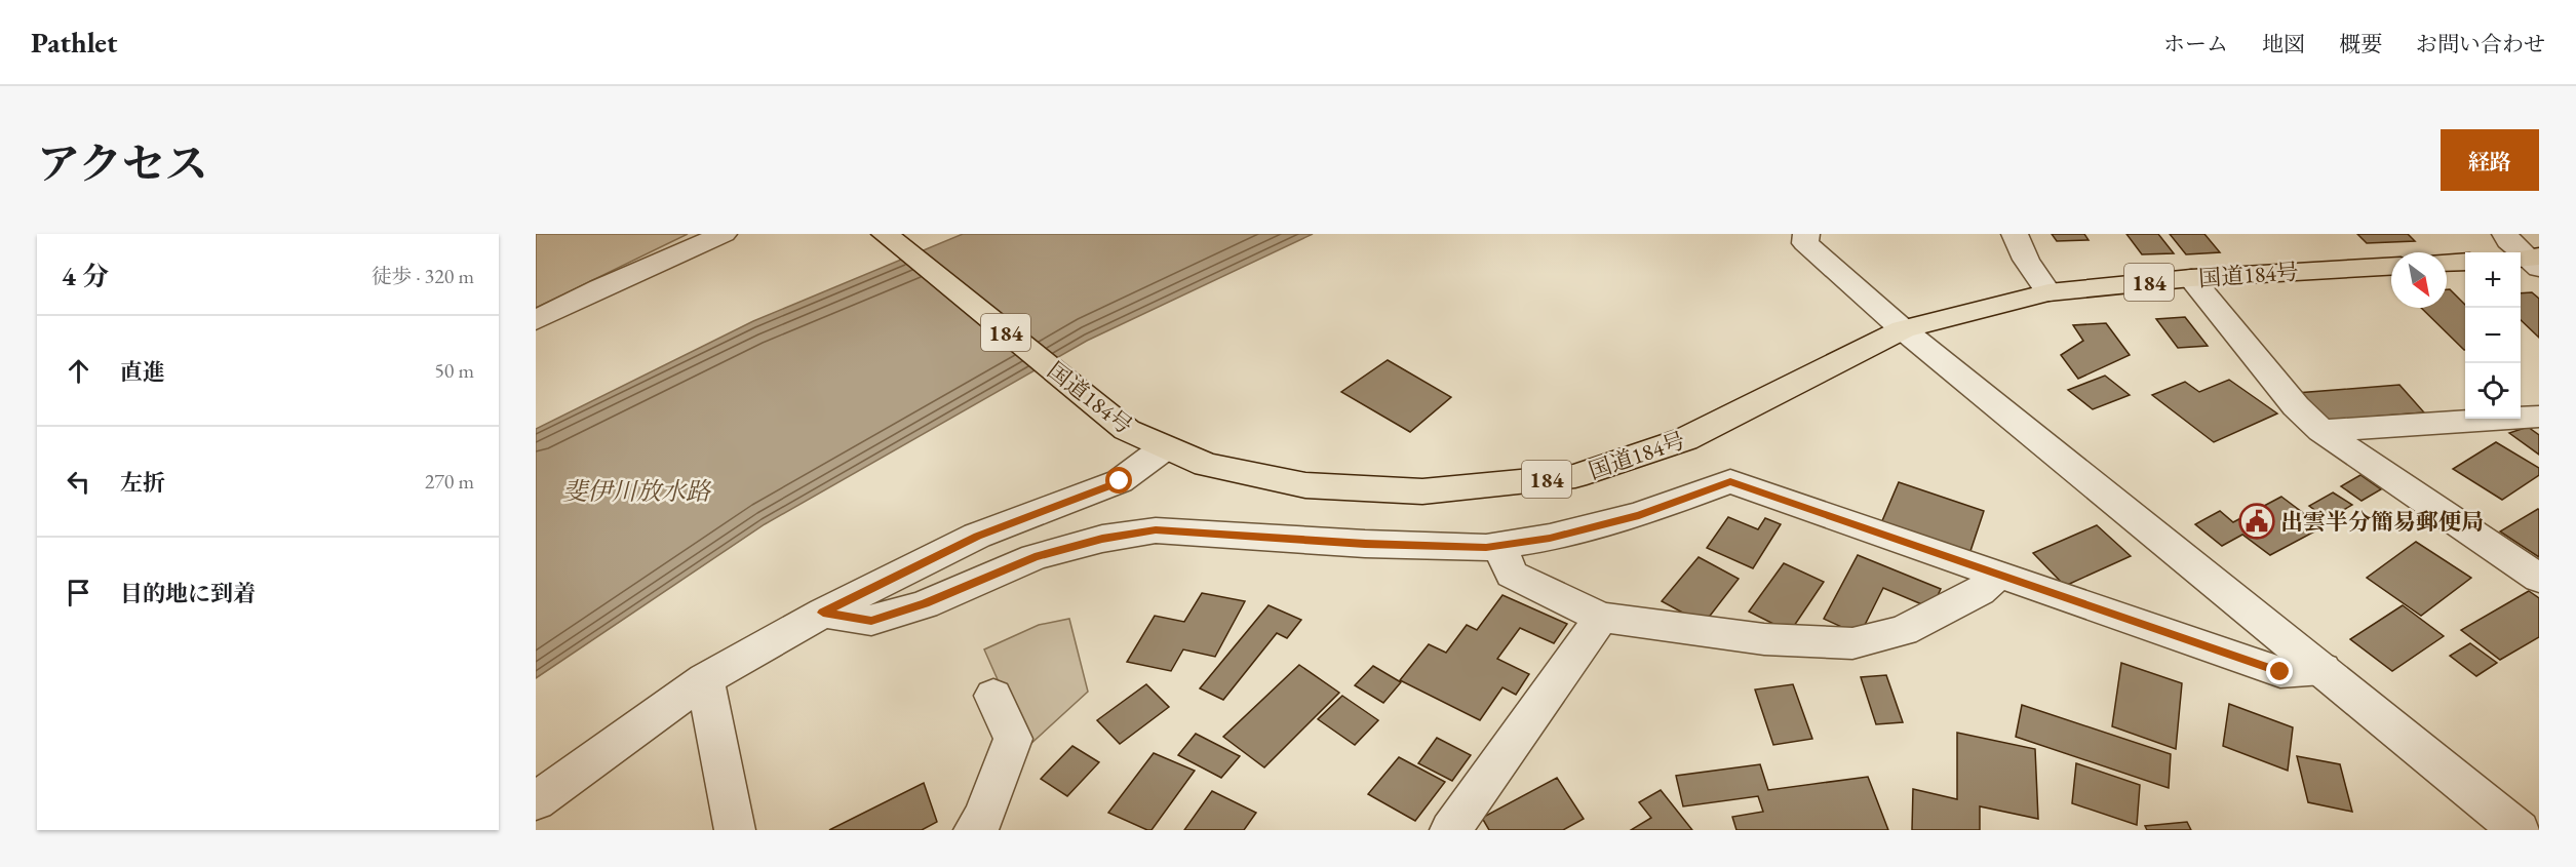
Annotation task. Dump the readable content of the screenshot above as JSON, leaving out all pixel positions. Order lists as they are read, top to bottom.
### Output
{
  "streets": {
    "highway": ["国道184号", "184"]
  },
  "water": ["斐伊川放水路"],
  "places": {
    "public building": ["出雲半分簡易郵便局"]
  },
  "north": "bottom right",
  "page": {
    "header": "Pathlet",
    "nav": [
      "ホーム",
      "地図",
      "概要",
      "お問い合わせ"
    ],
    "title": "アクセス",
    "buttons": "経路",
    "heading": ["4 分", "徒歩 · 320 m"],
    "map_buttons": ["+", "−"],
    "list": [
      ["直進", "50 m"],
      ["左折", "270 m"],
      "目的地に到着"
    ]
  }
}
